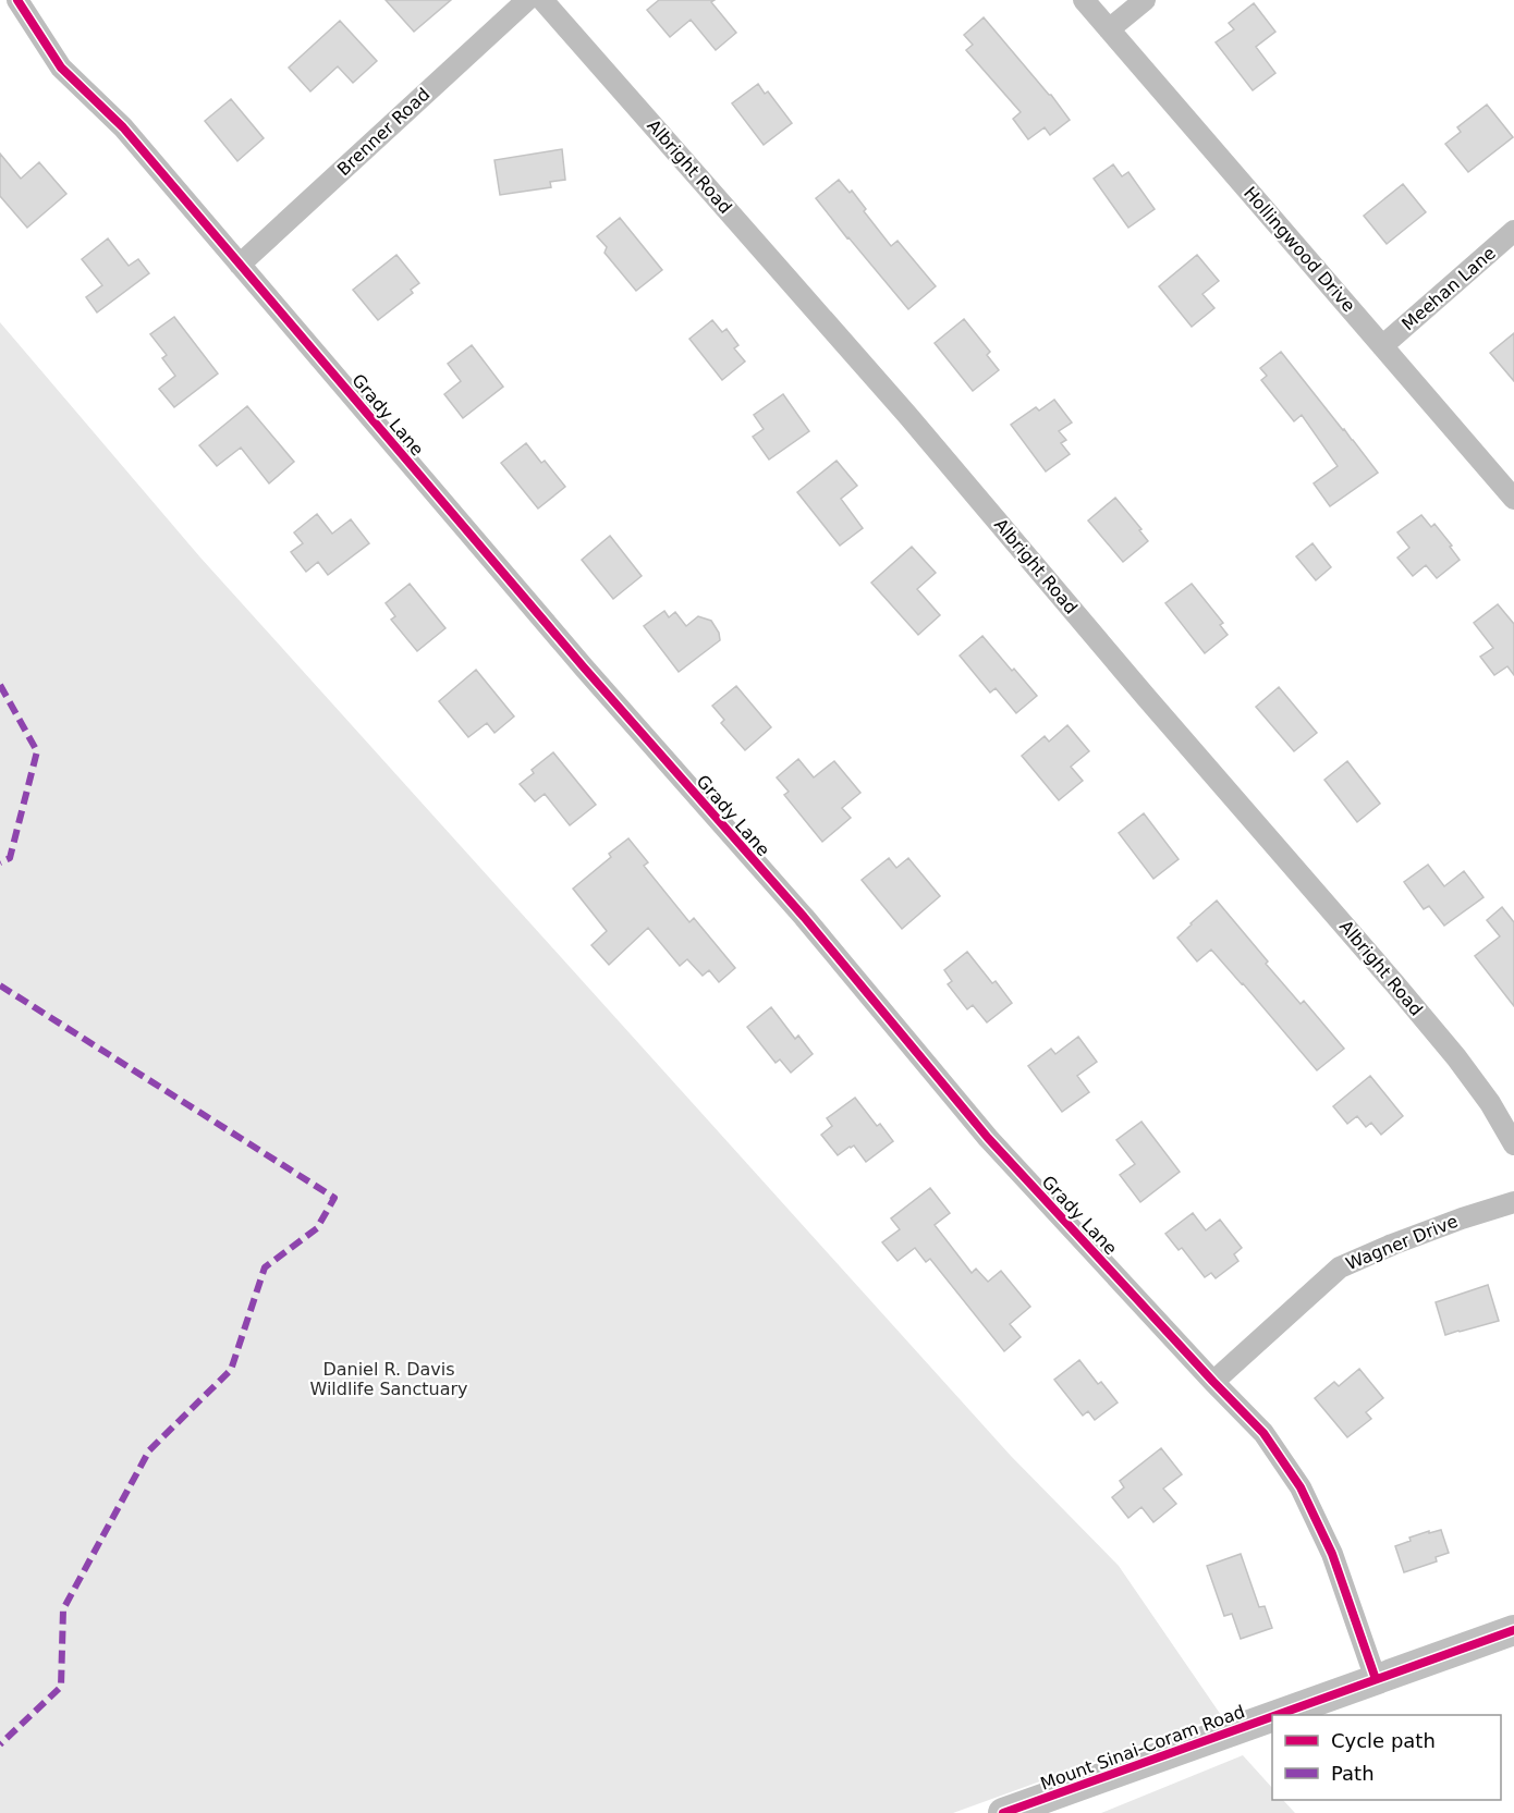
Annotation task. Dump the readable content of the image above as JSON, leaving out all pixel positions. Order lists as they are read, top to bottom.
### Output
{
  "streets": {
    "main road": ["Mount Sinai-Coram Road"],
    "street": [
      "Brenner Road",
      "Albright Road",
      "Hollingwood Drive",
      "Meehan Lane",
      "Grady Lane",
      "Wagner Drive"
    ]
  },
  "crossings": [
    ["Brenner Road", "Grady Lane"],
    ["Hollingwood Drive", "Meehan Lane"],
    ["Grady Lane", "Wagner Drive"],
    ["Grady Lane", "Mount Sinai-Coram Road"]
  ],
  "parks": ["Daniel R. Davis Wildlife Sanctuary"],
  "legend": ["Cycle path", "Path"]
}
